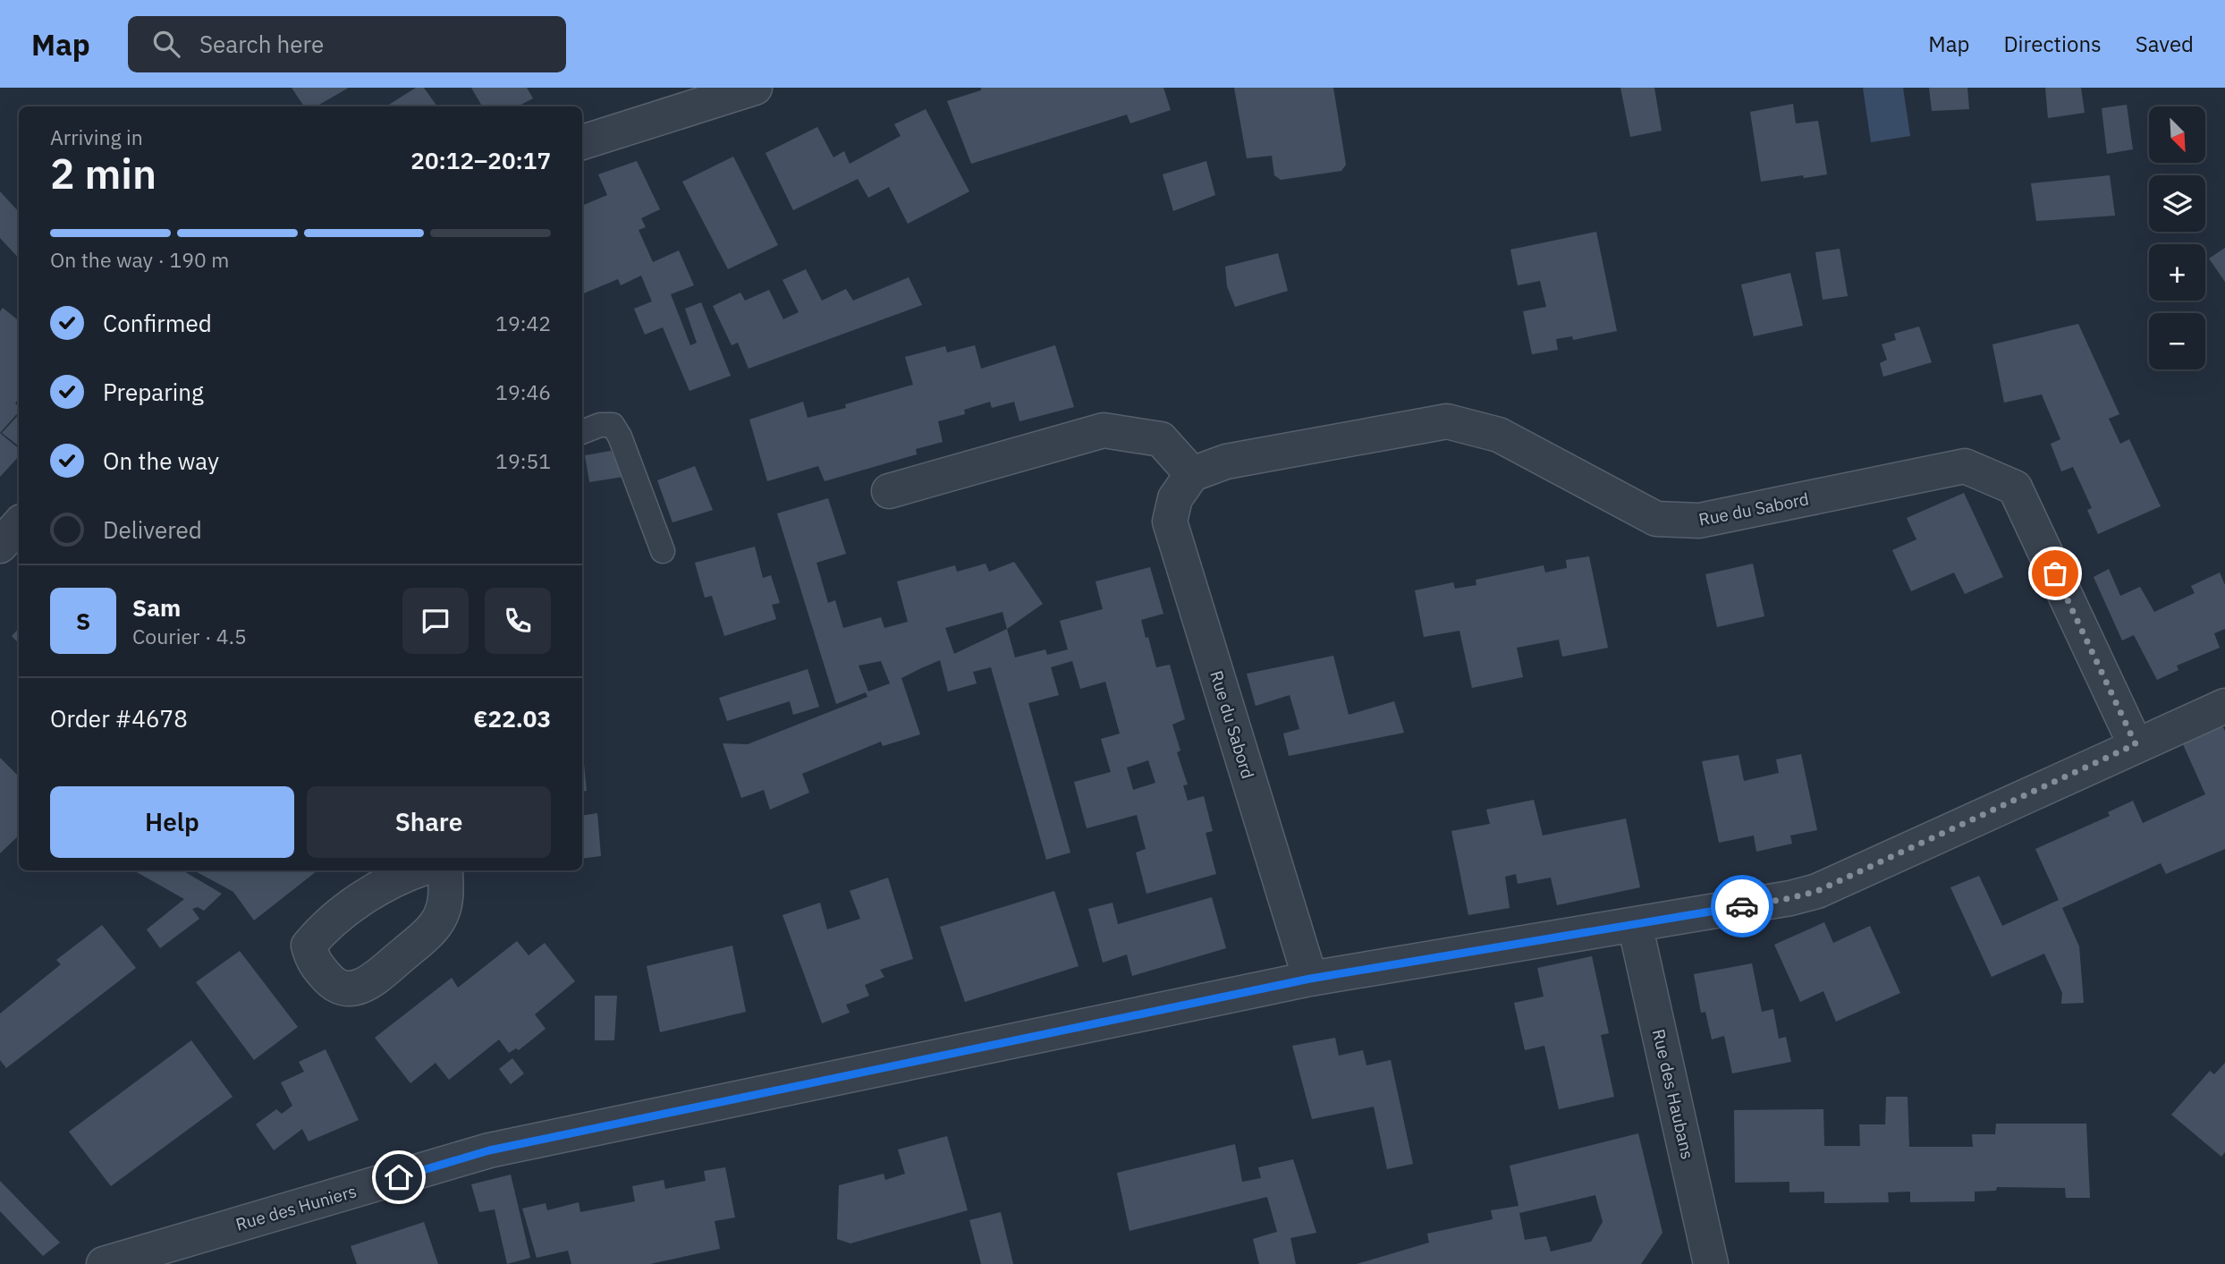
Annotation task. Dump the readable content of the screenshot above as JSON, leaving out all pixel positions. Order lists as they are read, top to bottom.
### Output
{
  "streets": {
    "street": ["Rue du Sabord", "Rue des Haubans", "Rue des Huniers"]
  },
  "crossings": [
    ["Rue du Sabord", "Rue des Huniers"],
    ["Rue des Haubans", "Rue des Huniers"]
  ],
  "north": "bottom right",
  "page": {
    "header": "Map",
    "search": "Search here",
    "nav": ["Map", "Directions", "Saved"],
    "map_buttons": ["+", "−"],
    "heading": ["2 min", "Arriving in", "20:12–20:17"],
    "panel": [
      "Sam",
      "Courier · 4.5",
      "Order #4678",
      "€22.03"
    ],
    "bar": "On the way · 190 m",
    "list": [
      ["Confirmed", "19:42"],
      ["Preparing", "19:46"],
      ["On the way", "19:51"],
      "Delivered"
    ],
    "round": "S",
    "buttons": ["Help", "Share"]
  }
}
